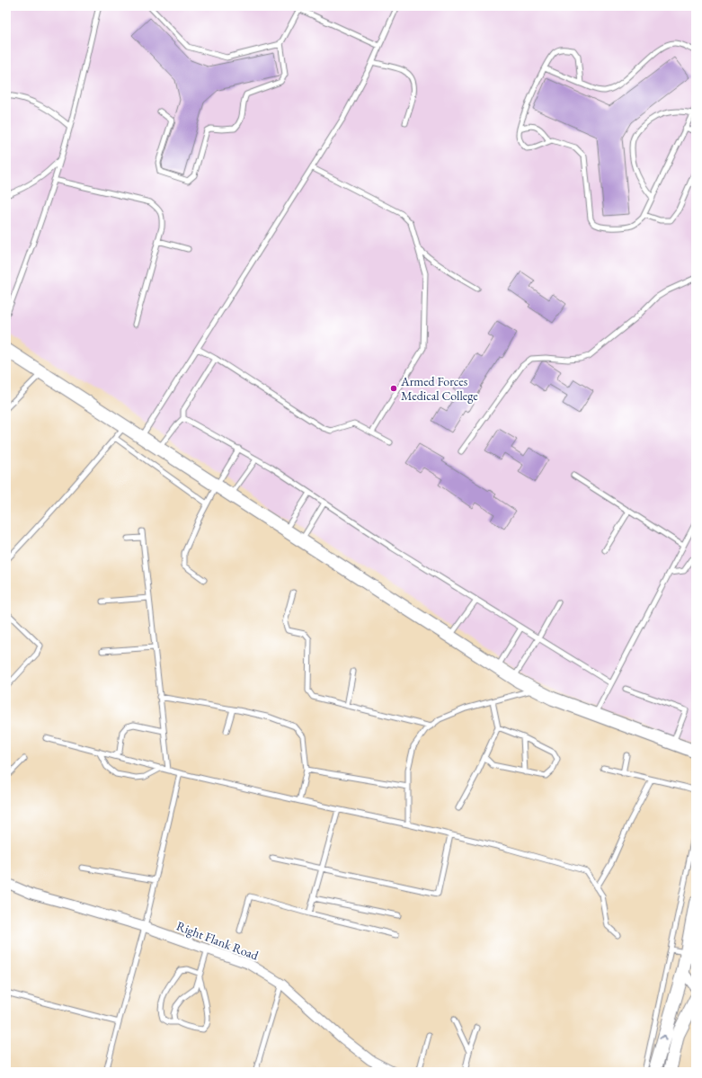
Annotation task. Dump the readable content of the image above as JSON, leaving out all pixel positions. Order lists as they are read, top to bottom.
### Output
{
  "streets": {
    "street": ["Right Flank Road"]
  },
  "places": ["Armed Forces Medical College"]
}
